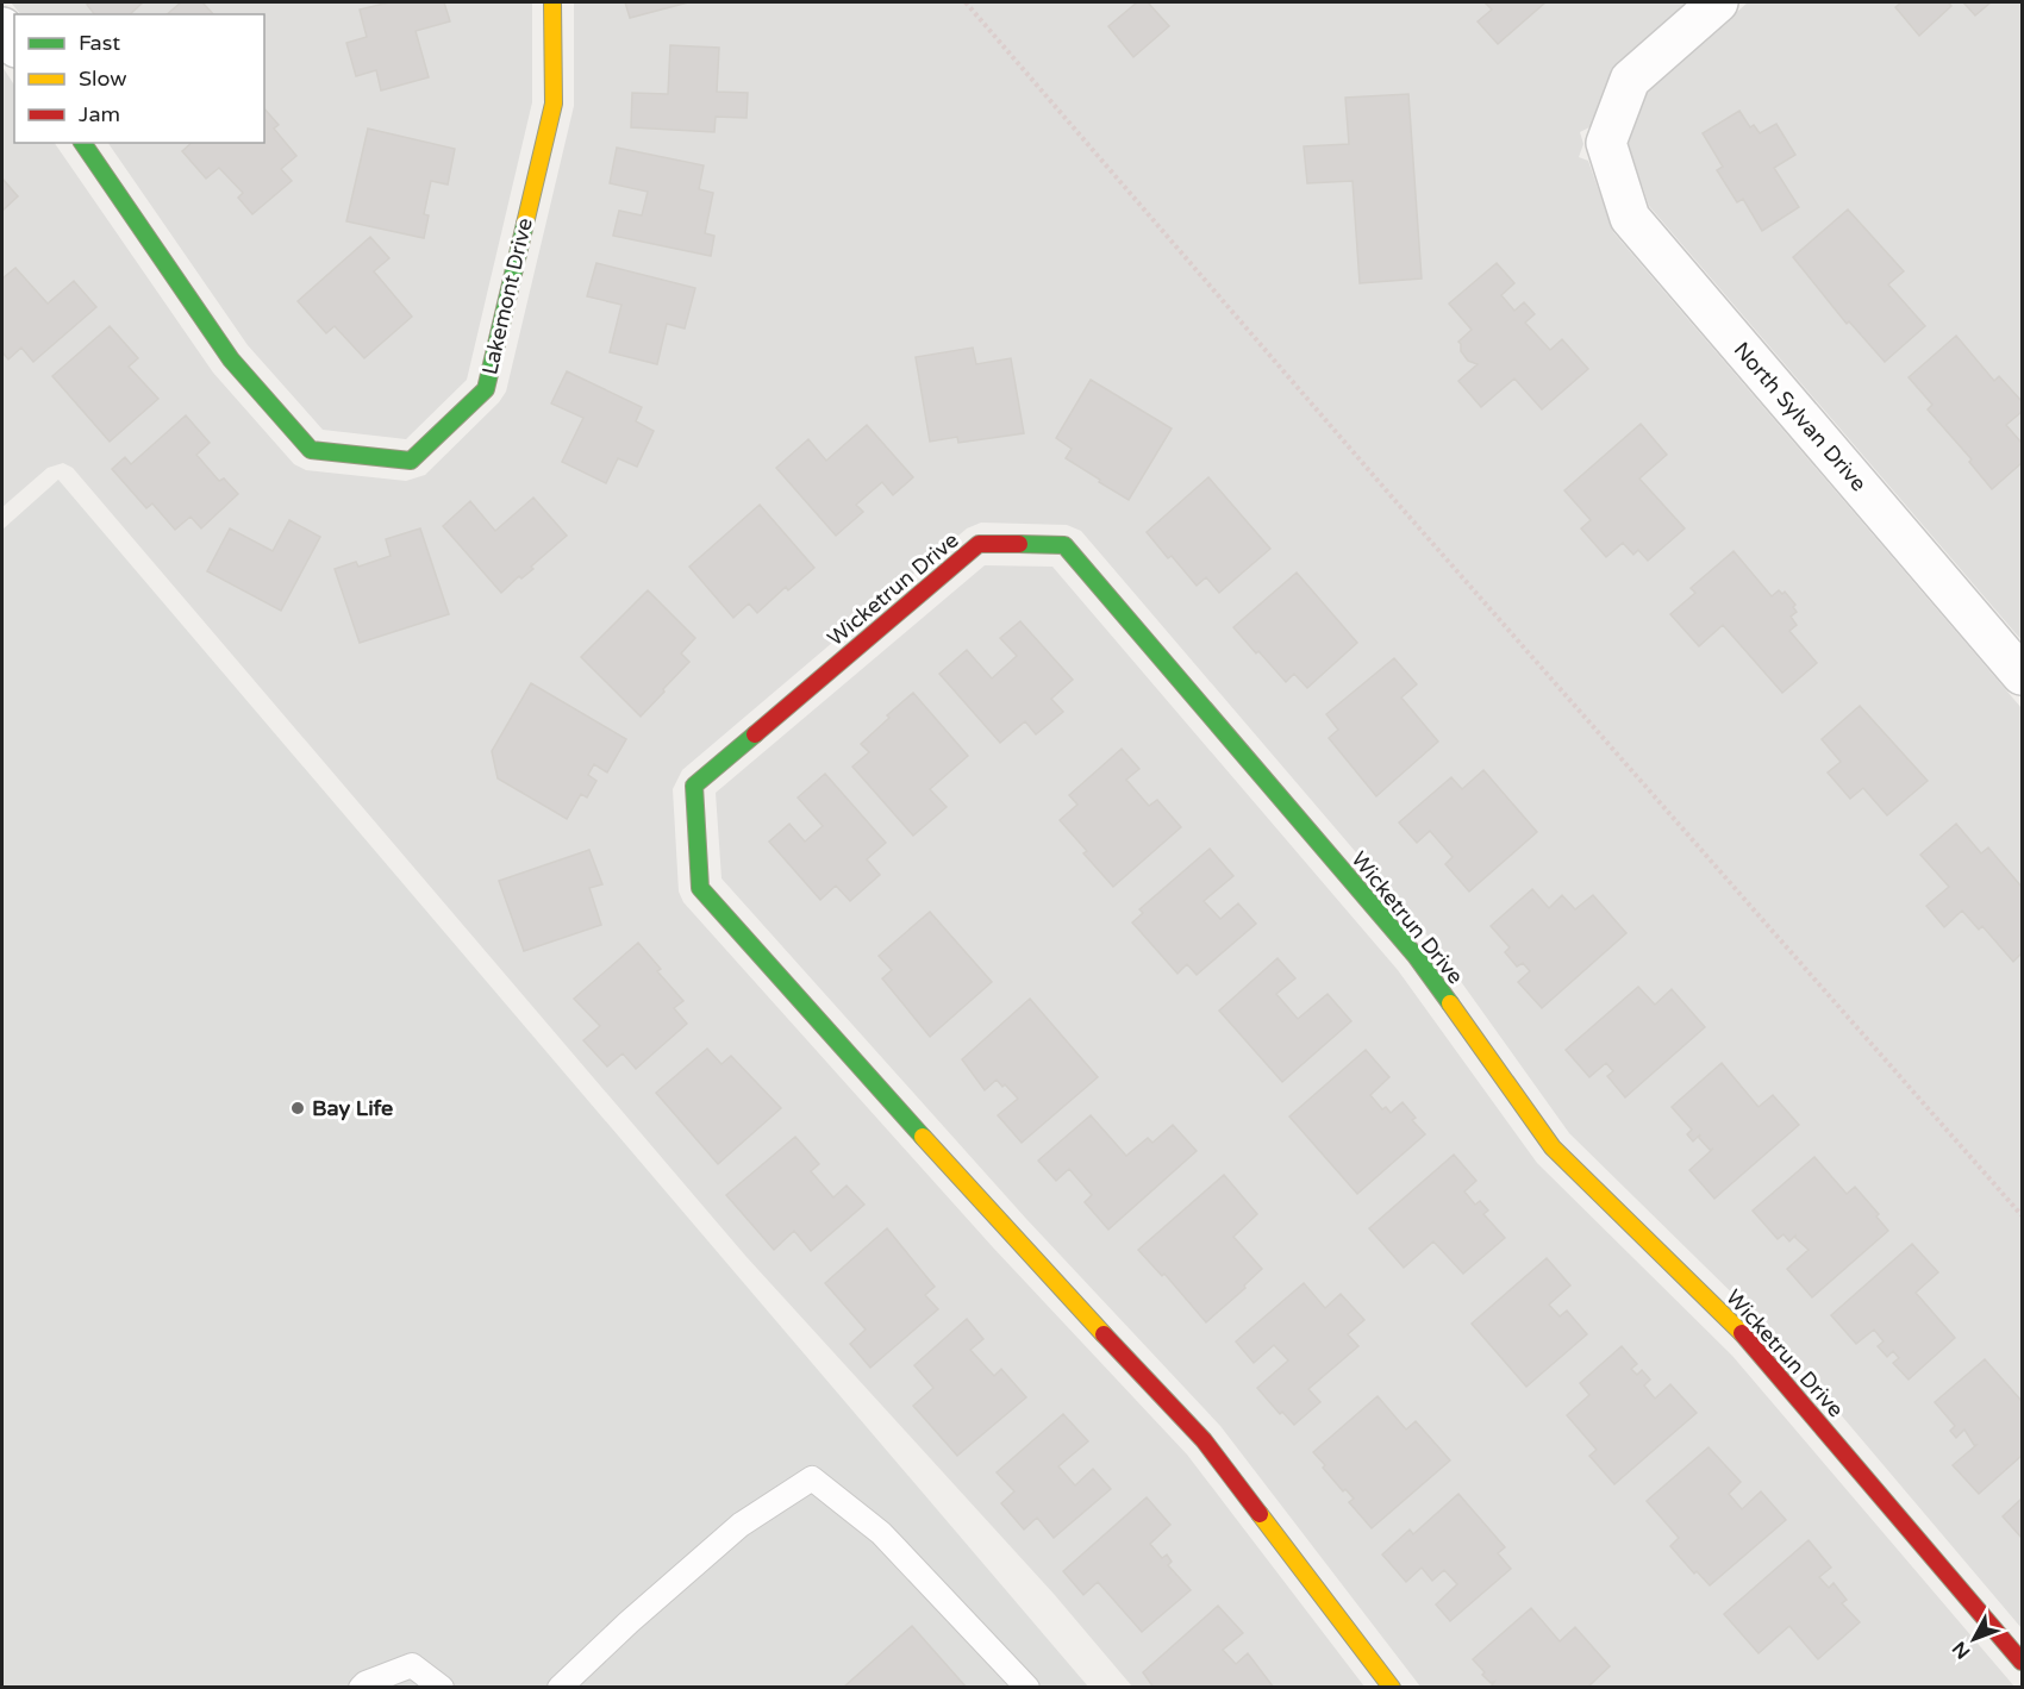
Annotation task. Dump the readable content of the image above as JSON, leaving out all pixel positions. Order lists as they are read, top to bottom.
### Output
{
  "streets": {
    "street": ["Lakemont Drive", "North Sylvan Drive", "Wicketrun Drive"]
  },
  "places": ["Bay Life"],
  "legend": ["Fast", "Slow", "Jam"],
  "north": "bottom left"
}
